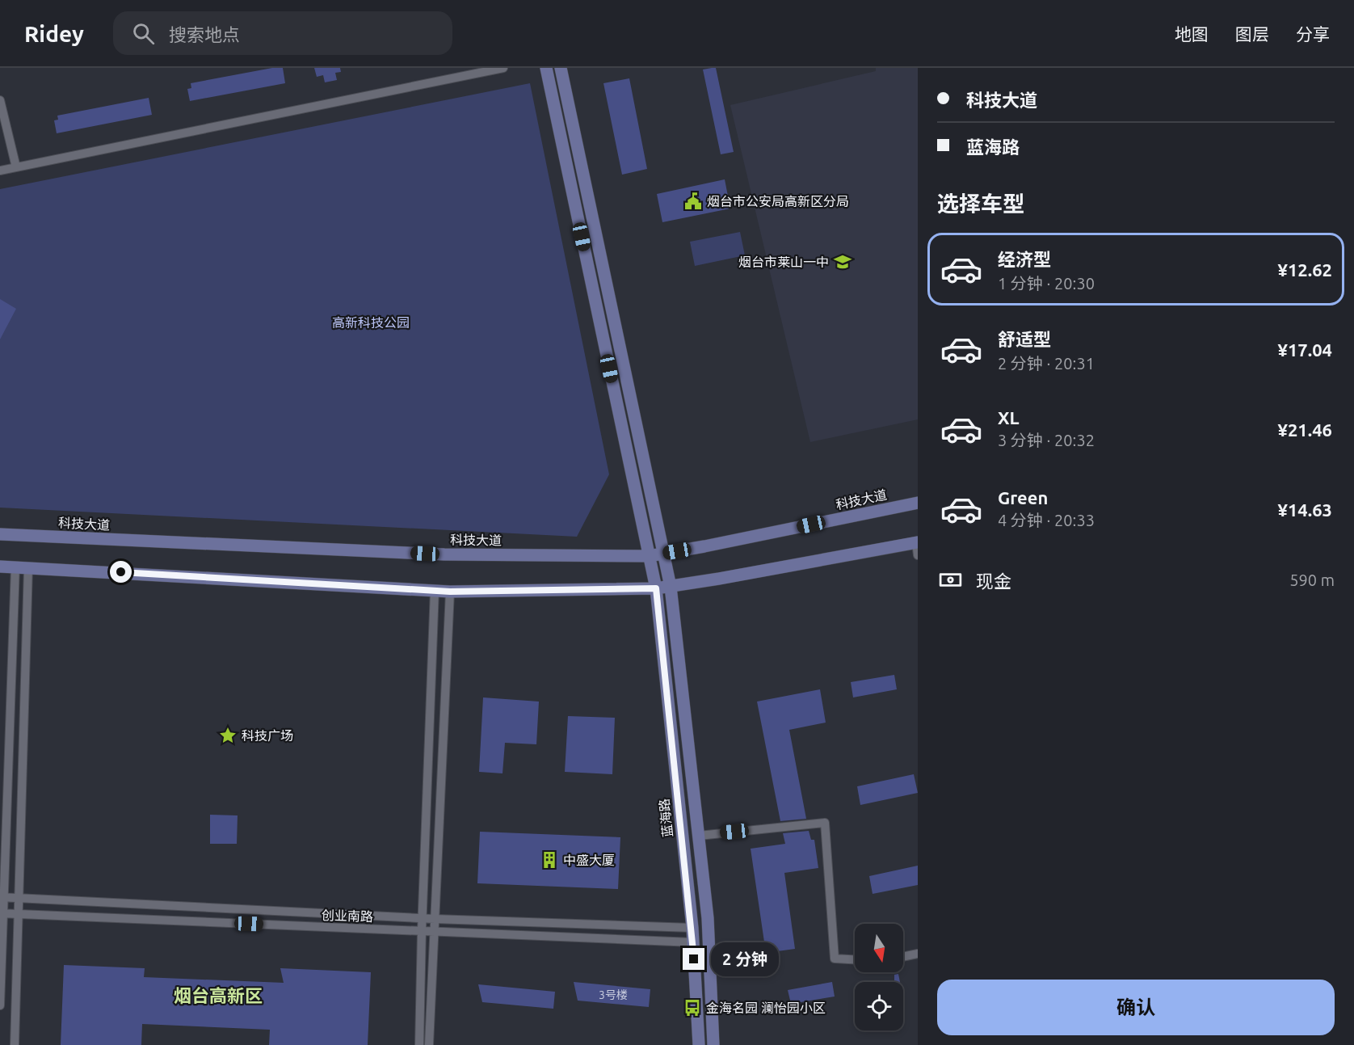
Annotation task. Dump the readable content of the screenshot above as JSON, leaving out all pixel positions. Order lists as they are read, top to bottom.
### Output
{
  "streets": {
    "street": ["科技大道", "蓝海路", "创业南路"]
  },
  "crossings": [
    ["科技大道", "蓝海路"],
    ["蓝海路", "创业南路"]
  ],
  "districts": ["烟台高新区"],
  "parks": ["高新科技公园"],
  "places": {
    "public building": ["烟台市公安局高新区分局"],
    "school or university": ["烟台市莱山一中"],
    "place": ["科技广场"],
    "building": ["中盛大厦"],
    "bus stop": ["金海名园 澜怡园小区"]
  },
  "house_numbers": ["3号楼"],
  "north": "bottom",
  "page": {
    "header": "Ridey",
    "search": "搜索地点",
    "nav": ["地图", "图层", "分享"],
    "banner": ["科技大道", "蓝海路"],
    "heading": "选择车型",
    "list": [
      {
        "name": "经济型",
        "note": "1 分钟 · 20:30",
        "value": "¥12.62"
      },
      {
        "name": "舒适型",
        "note": "2 分钟 · 20:31",
        "value": "¥17.04"
      },
      {
        "name": "XL",
        "note": "3 分钟 · 20:32",
        "value": "¥21.46"
      },
      {
        "name": "Green",
        "note": "4 分钟 · 20:33",
        "value": "¥14.63"
      }
    ],
    "pay": ["现金", "590 m"],
    "bubble": "2 分钟",
    "buttons": "确认"
  }
}
